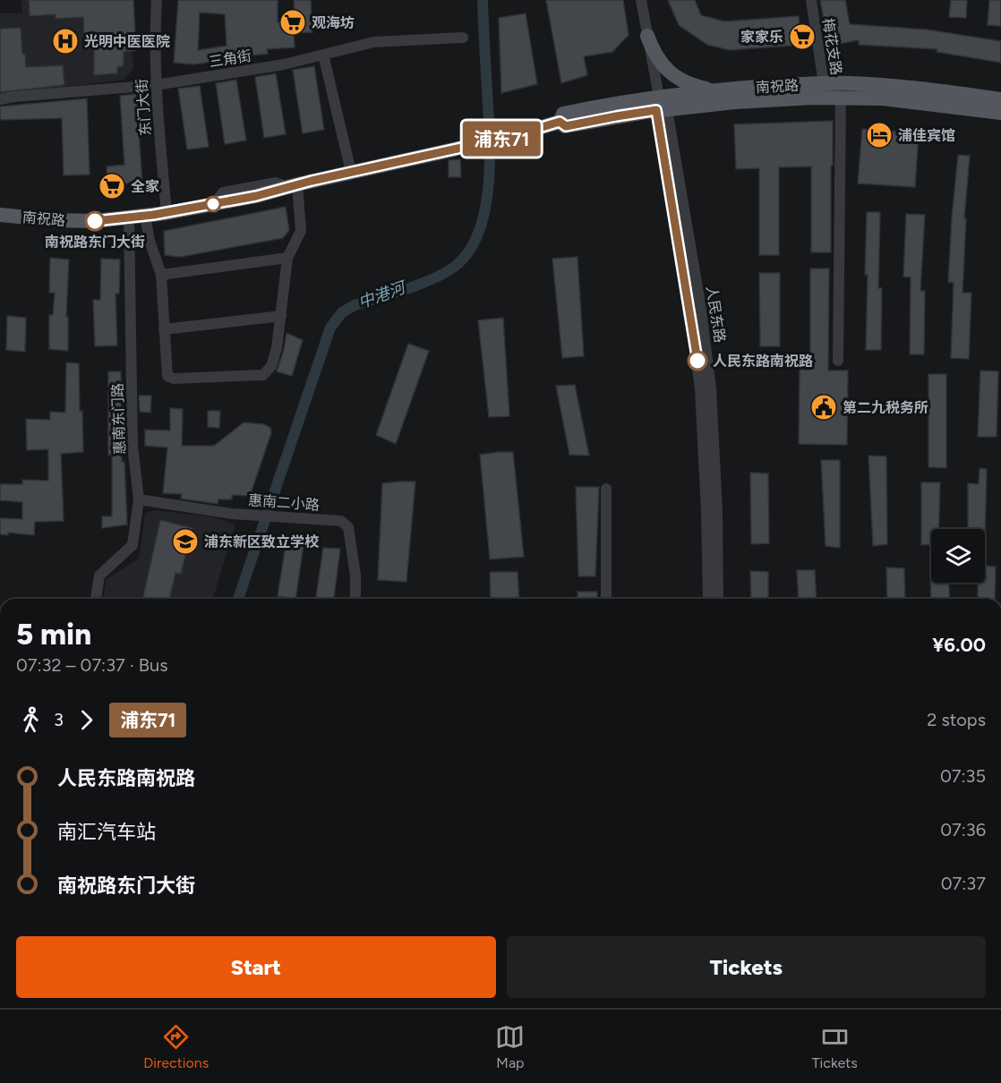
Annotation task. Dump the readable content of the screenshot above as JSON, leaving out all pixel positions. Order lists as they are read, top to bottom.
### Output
{
  "streets": {
    "main road": ["南祝路"],
    "street": [
      "梅花支路",
      "三角街",
      "东门大街",
      "人民东路",
      "惠南东门路",
      "惠南二小路"
    ]
  },
  "crossings": [
    ["梅花支路", "南祝路"],
    ["三角街", "东门大街"],
    ["南祝路", "东门大街"],
    ["南祝路", "人民东路"],
    ["南祝路", "惠南东门路"],
    ["惠南东门路", "惠南二小路"]
  ],
  "water": ["中港河"],
  "places": {
    "supermarket": ["观海坊", "家家乐", "全家"],
    "hospital": ["光明中医医院"],
    "hotel": ["浦佳宾馆"],
    "other": ["南祝路东门大街", "人民东路南祝路"],
    "public building": ["第二九税务所"],
    "school or university": ["浦东新区致立学校"]
  },
  "lines": ["bus line 浦东71"],
  "page": {
    "on_map": "浦东71",
    "heading": ["5 min", "07:32 – 07:37 · Bus", "¥6.00"],
    "legs": ["3", "浦东71", "2 stops"],
    "list": [
      {
        "name": "人民东路南祝路",
        "value": "07:35"
      },
      {
        "name": "南汇汽车站",
        "value": "07:36"
      },
      {
        "name": "南祝路东门大街",
        "value": "07:37"
      }
    ],
    "buttons": ["Start", "Tickets"],
    "tabs": ["Directions", "Map", "Tickets"]
  }
}
